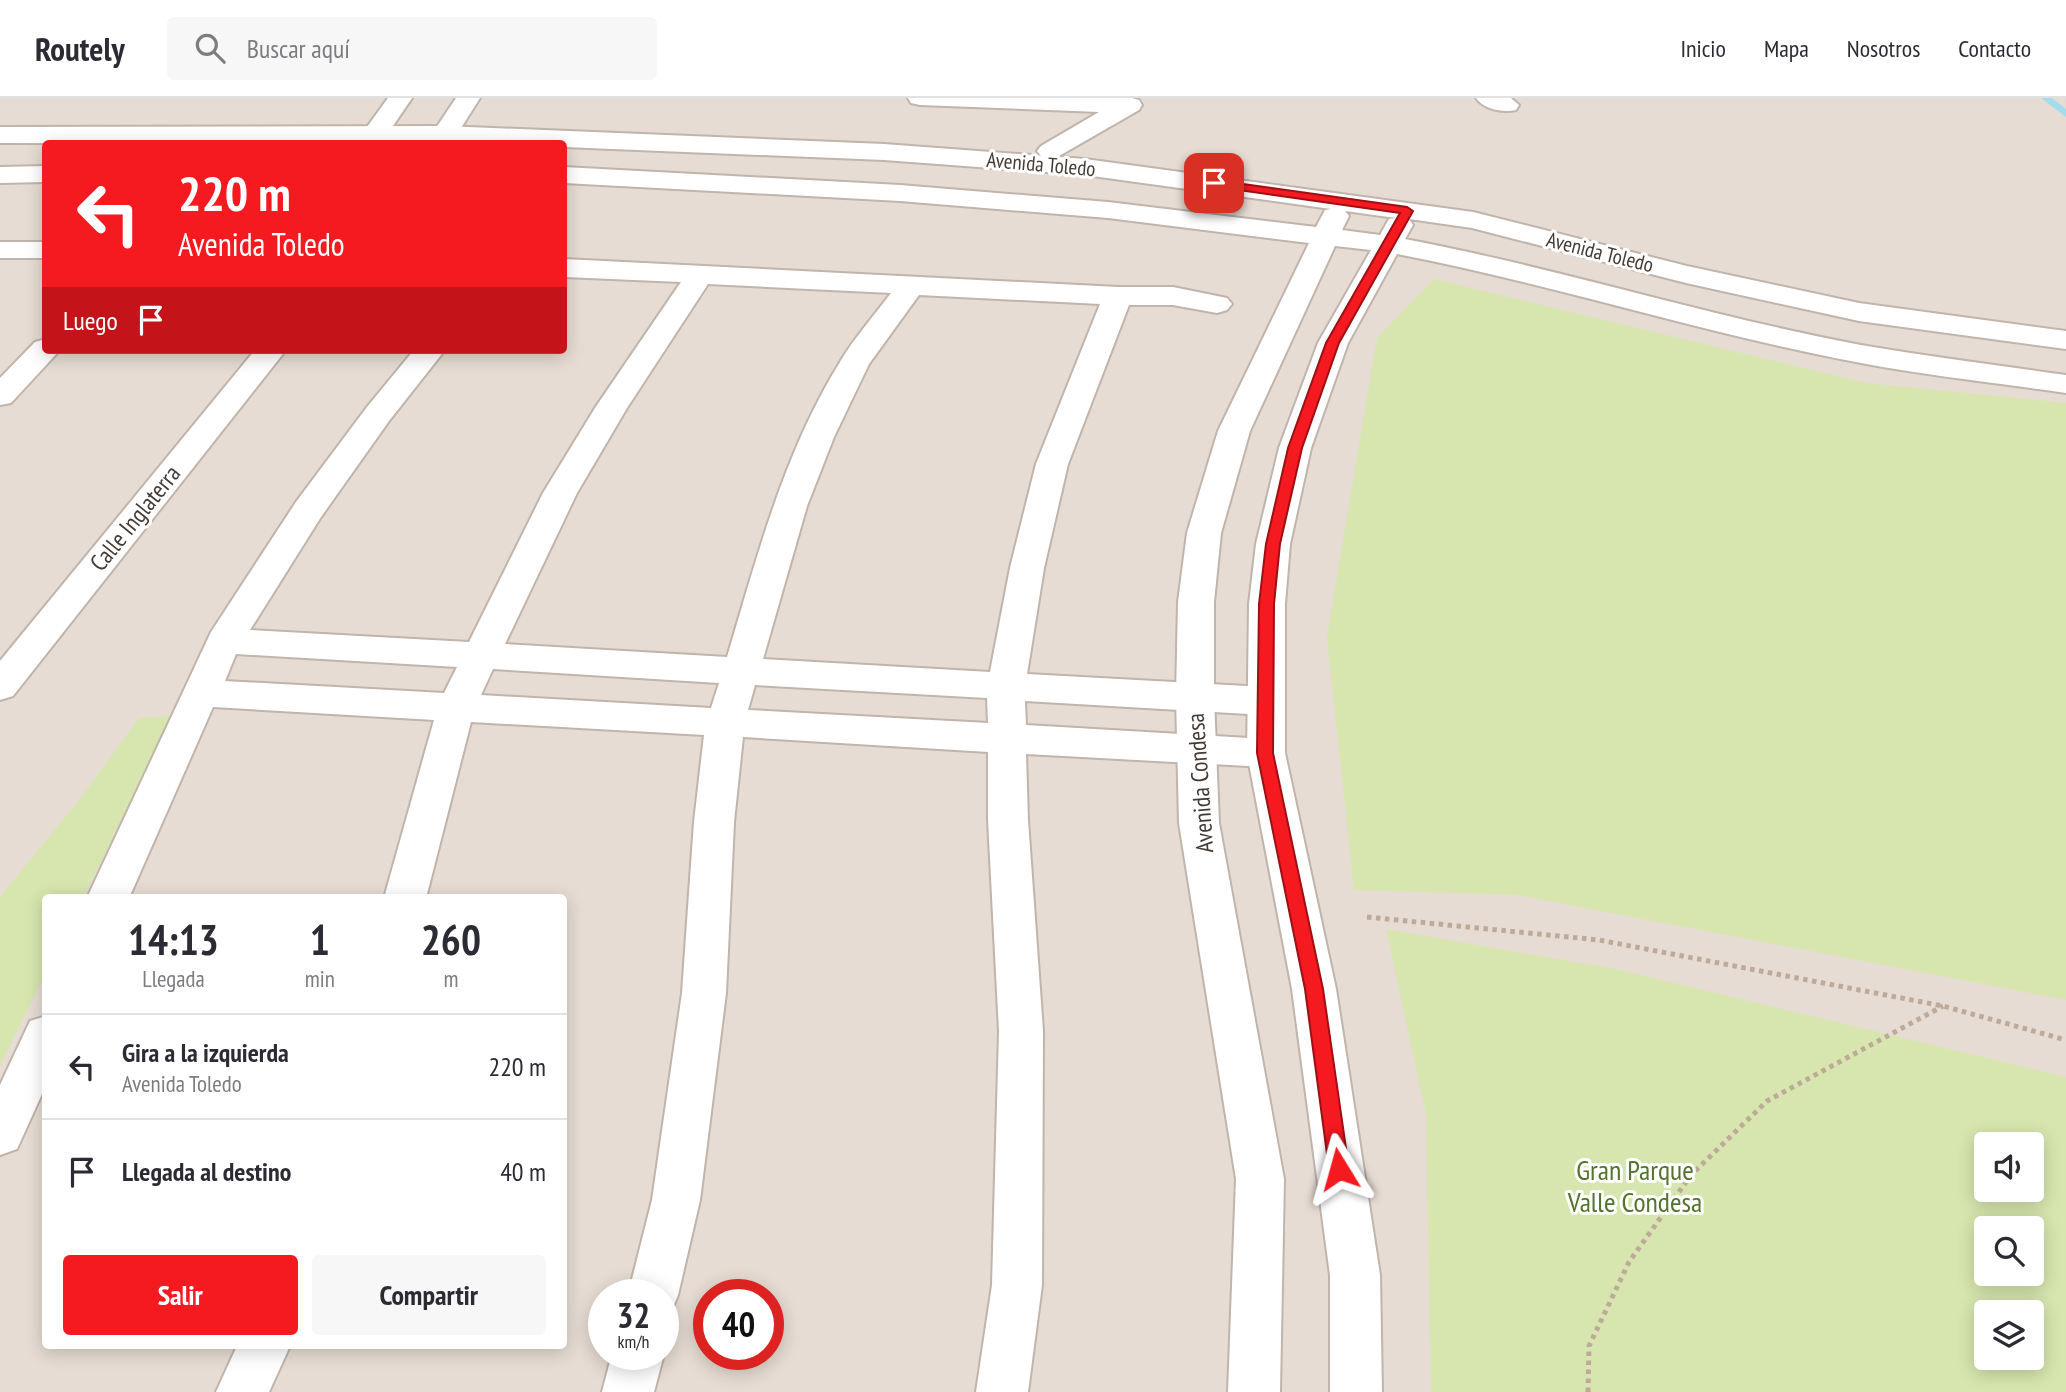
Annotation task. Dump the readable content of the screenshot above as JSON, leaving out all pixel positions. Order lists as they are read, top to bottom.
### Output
{
  "streets": {
    "street": ["Avenida Toledo", "Calle Inglaterra", "Avenida Condesa"]
  },
  "crossings": [
    ["Avenida Toledo", "Avenida Condesa"]
  ],
  "parks": ["Gran Parque Valle Condesa"],
  "page": {
    "header": "Routely",
    "search": "Buscar aquí",
    "nav": [
      "Inicio",
      "Mapa",
      "Nosotros",
      "Contacto"
    ],
    "turn": ["220 m", "Avenida Toledo"],
    "then": "Luego",
    "eta": [
      "14:13",
      "Llegada",
      "1",
      "min",
      "260",
      "m"
    ],
    "list": [
      {
        "name": "Gira a la izquierda",
        "note": "Avenida Toledo",
        "value": "220 m"
      },
      {
        "name": "Llegada al destino",
        "value": "40 m"
      }
    ],
    "buttons": ["Salir", "Compartir"],
    "speed": "32 km/h",
    "limit": "40"
  }
}
